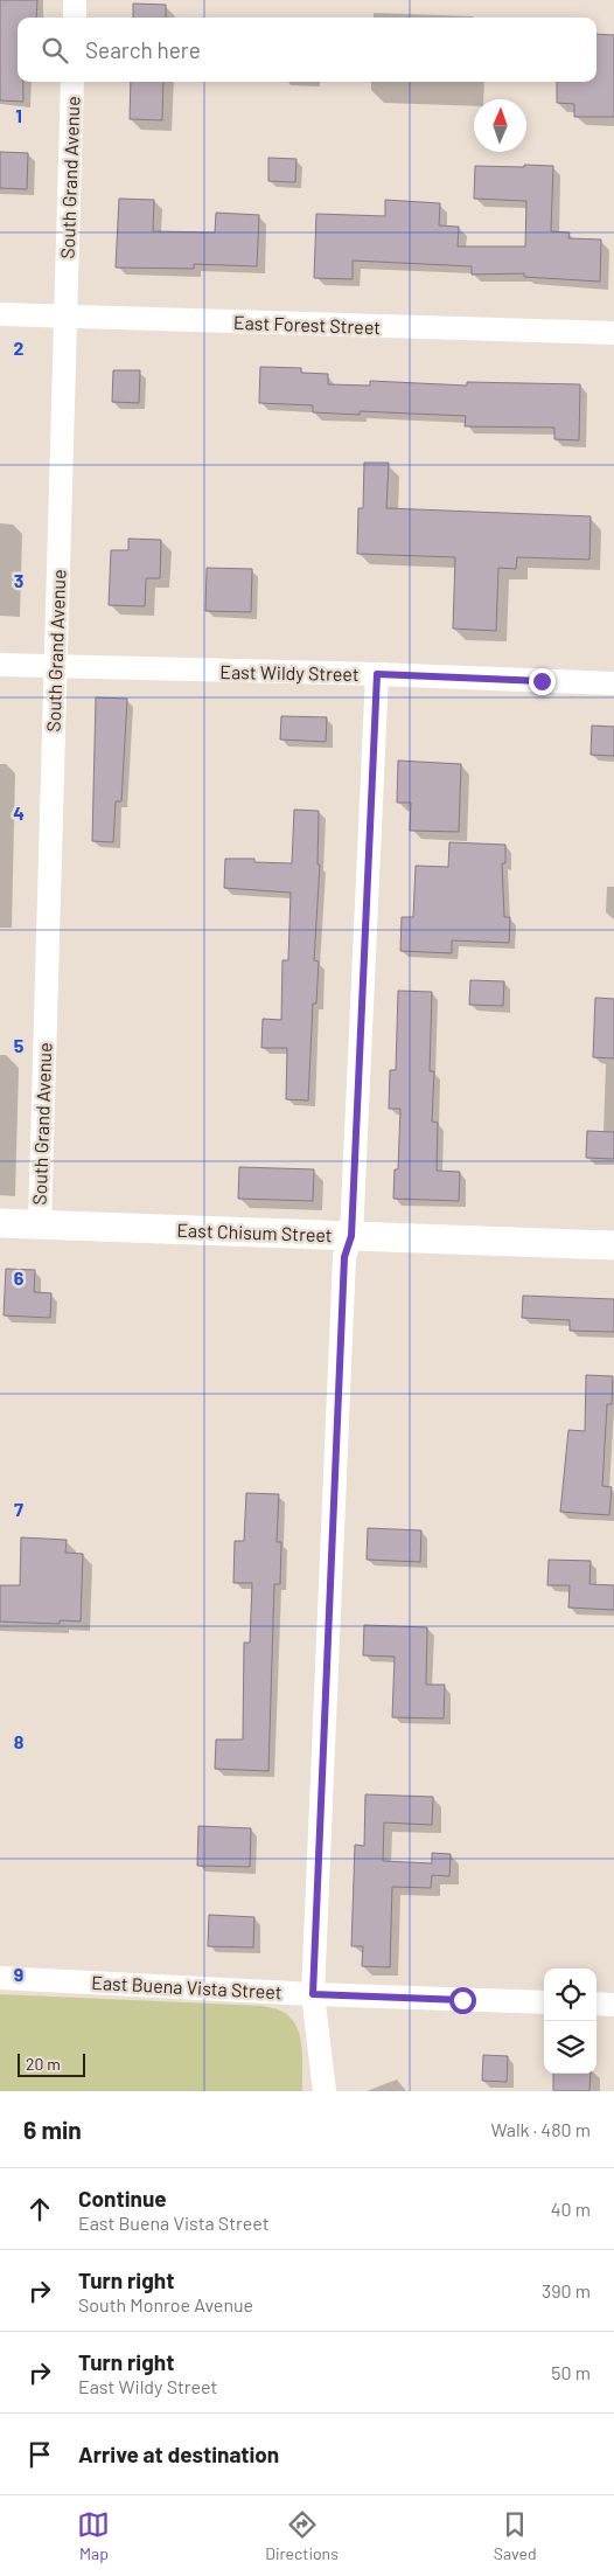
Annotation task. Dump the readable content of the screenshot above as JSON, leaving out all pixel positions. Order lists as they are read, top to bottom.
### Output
{
  "streets": {
    "street": [
      "South Grand Avenue",
      "East Forest Street",
      "East Wildy Street",
      "East Chisum Street",
      "East Buena Vista Street"
    ]
  },
  "crossings": [
    ["South Grand Avenue", "East Forest Street"],
    ["South Grand Avenue", "East Wildy Street"],
    ["South Grand Avenue", "East Chisum Street"]
  ],
  "scale_bar": "20 m",
  "north": "top",
  "page": {
    "search": "Search here",
    "scale": "20 m",
    "heading": ["6 min", "Walk · 480 m"],
    "list": [
      ["Continue", "East Buena Vista Street", "40 m"],
      ["Turn right", "South Monroe Avenue", "390 m"],
      ["Turn right", "East Wildy Street", "50 m"],
      "Arrive at destination"
    ],
    "nav": ["Map", "Directions", "Saved"]
  },
  "grid": {
    "rows": [
      "1",
      "2",
      "3",
      "4",
      "5",
      "6",
      "7",
      "8",
      "9"
    ]
  }
}
